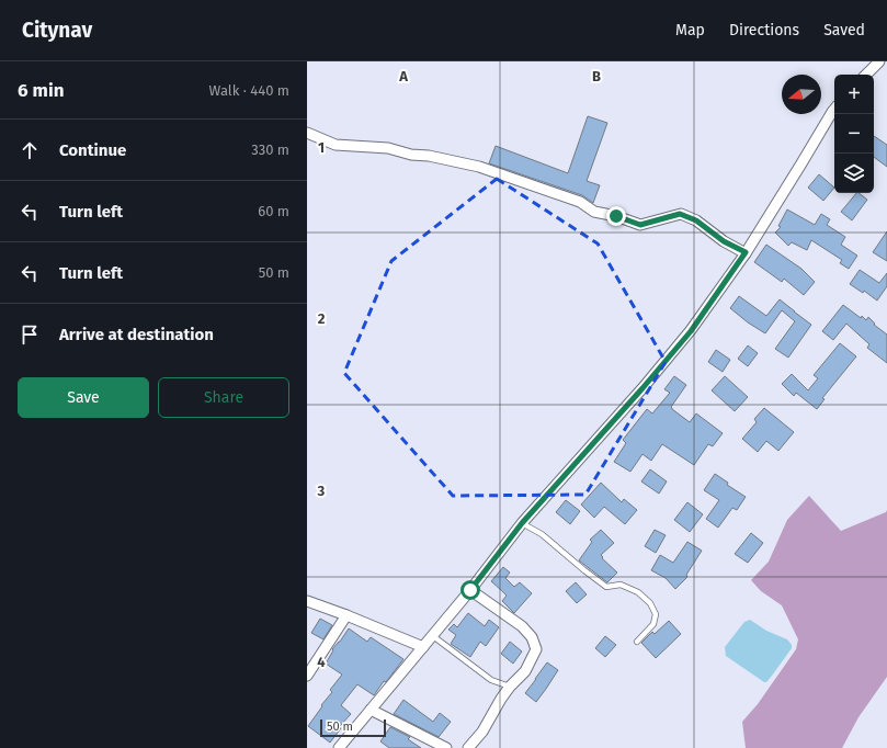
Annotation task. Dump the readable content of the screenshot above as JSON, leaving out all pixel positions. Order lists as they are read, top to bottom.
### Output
{
  "scale_bar": "50 m",
  "north": "left",
  "page": {
    "header": "Citynav",
    "nav": ["Map", "Directions", "Saved"],
    "heading": ["6 min", "Walk · 440 m"],
    "map_buttons": ["+", "−"],
    "list": [
      ["Continue", "330 m"],
      ["Turn left", "60 m"],
      ["Turn left", "50 m"],
      "Arrive at destination"
    ],
    "buttons": ["Save", "Share"],
    "scale": "50 m"
  },
  "grid": {
    "columns": ["A", "B"],
    "rows": [
      "1",
      "2",
      "3",
      "4"
    ]
  }
}
